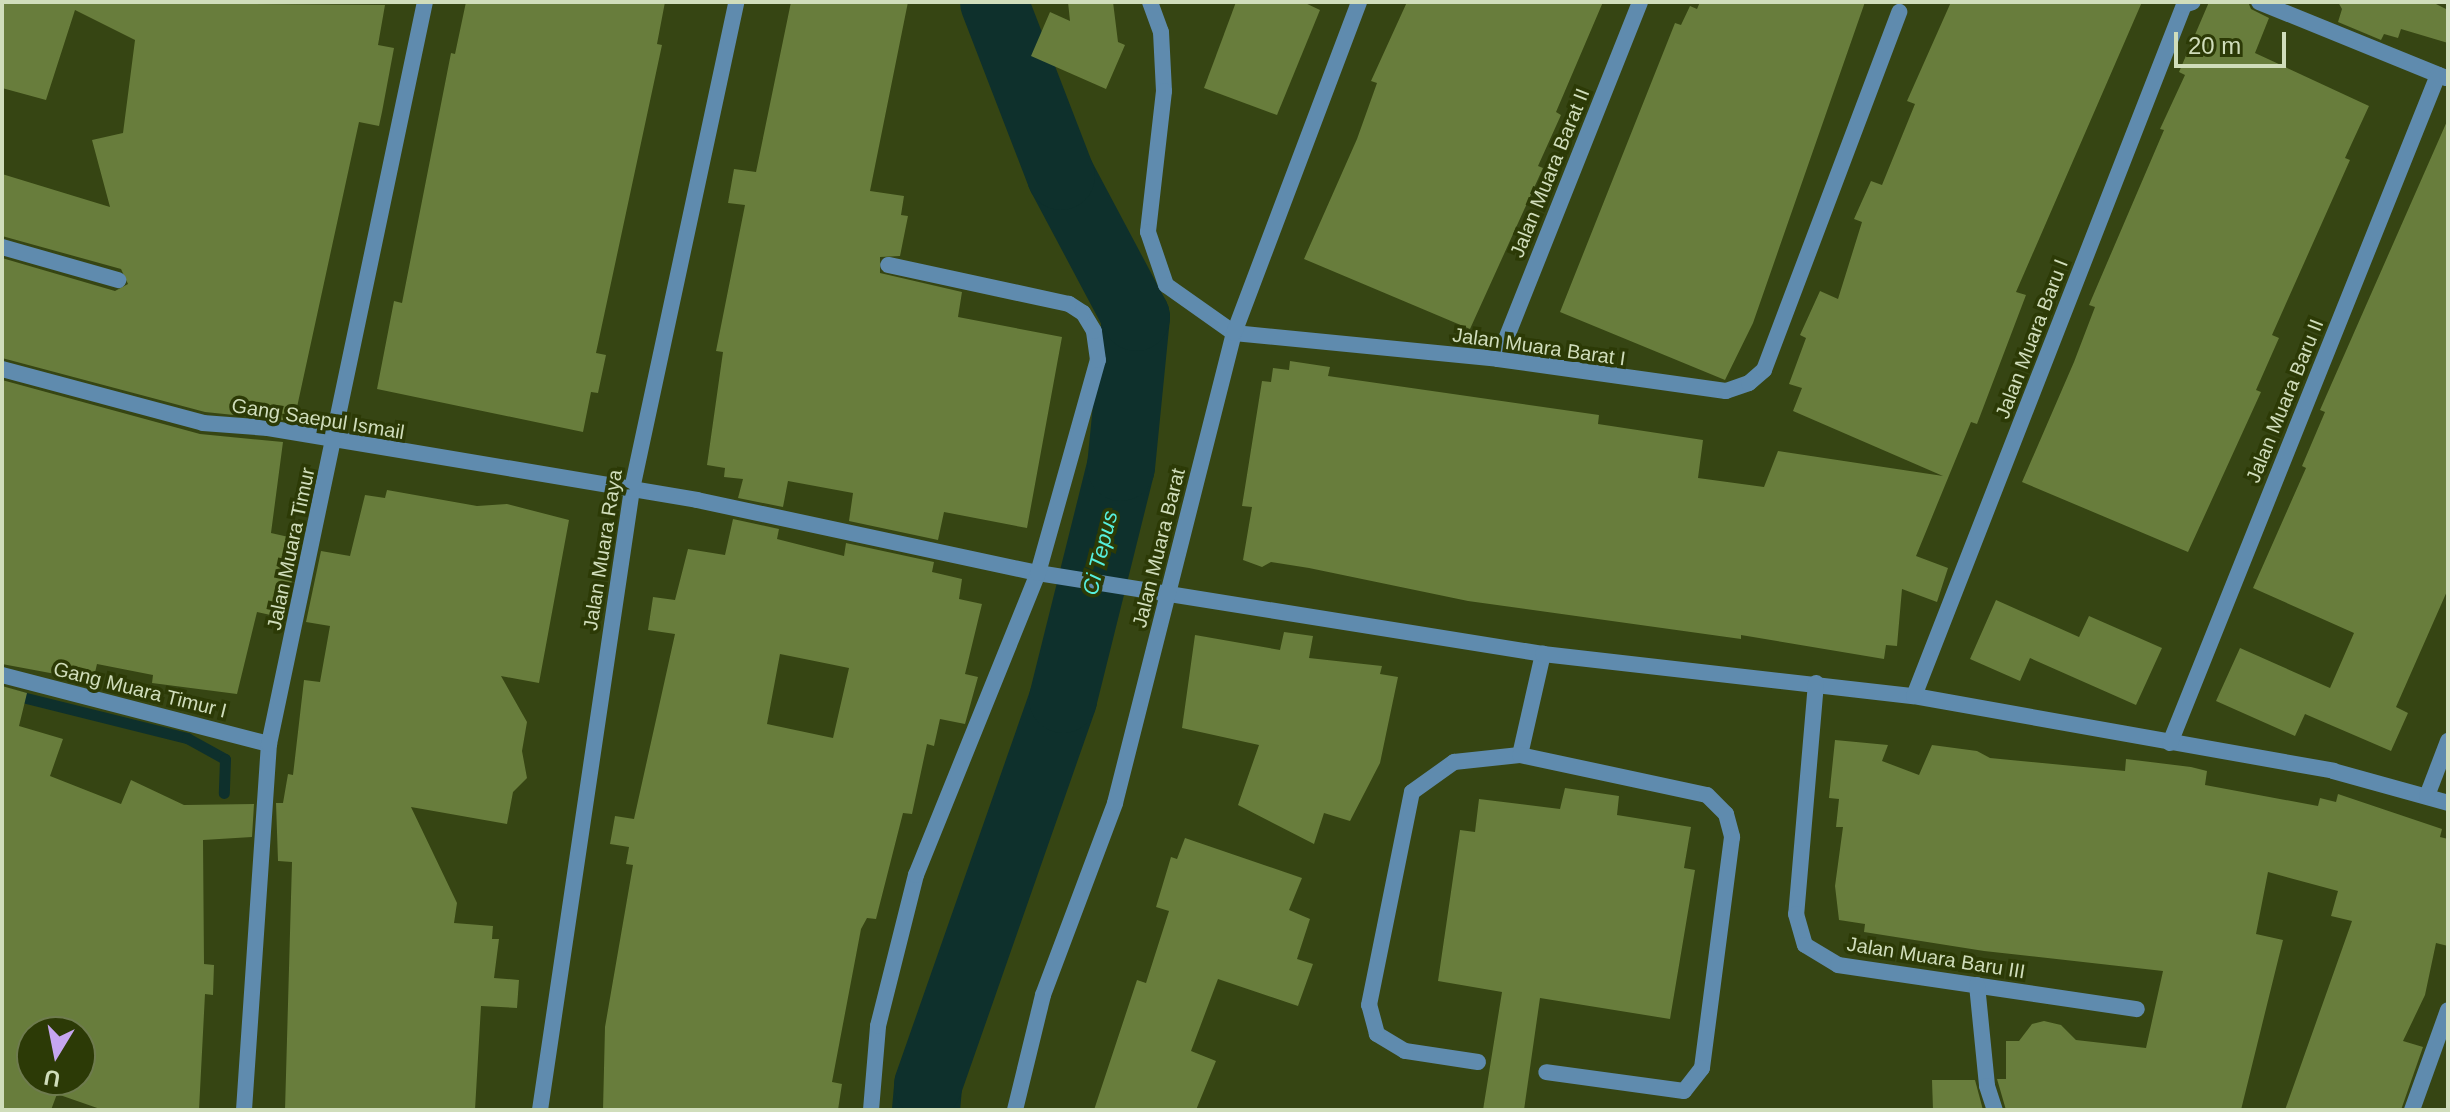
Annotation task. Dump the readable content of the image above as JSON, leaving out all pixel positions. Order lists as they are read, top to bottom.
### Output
{
  "streets": {
    "street": [
      "Jalan Muara Barat II",
      "Jalan Muara Baru I",
      "Jalan Muara Barat I",
      "Jalan Muara Baru II",
      "Gang Saepul Ismail",
      "Jalan Muara Barat",
      "Jalan Muara Timur",
      "Jalan Muara Raya",
      "Gang Muara Timur I",
      "Jalan Muara Baru III"
    ]
  },
  "crossings": [
    ["Jalan Muara Barat II", "Jalan Muara Barat I"],
    ["Jalan Muara Baru I", "Gang Saepul Ismail"],
    ["Jalan Muara Barat I", "Jalan Muara Barat"],
    ["Jalan Muara Baru II", "Gang Saepul Ismail"],
    ["Gang Saepul Ismail", "Jalan Muara Barat"],
    ["Gang Saepul Ismail", "Jalan Muara Timur"],
    ["Gang Saepul Ismail", "Jalan Muara Raya"],
    ["Gang Saepul Ismail", "Jalan Muara Baru III"],
    ["Jalan Muara Timur", "Gang Muara Timur I"]
  ],
  "water": ["Ci Tepus"],
  "scale_bar": "20 m",
  "north": "bottom"
}
